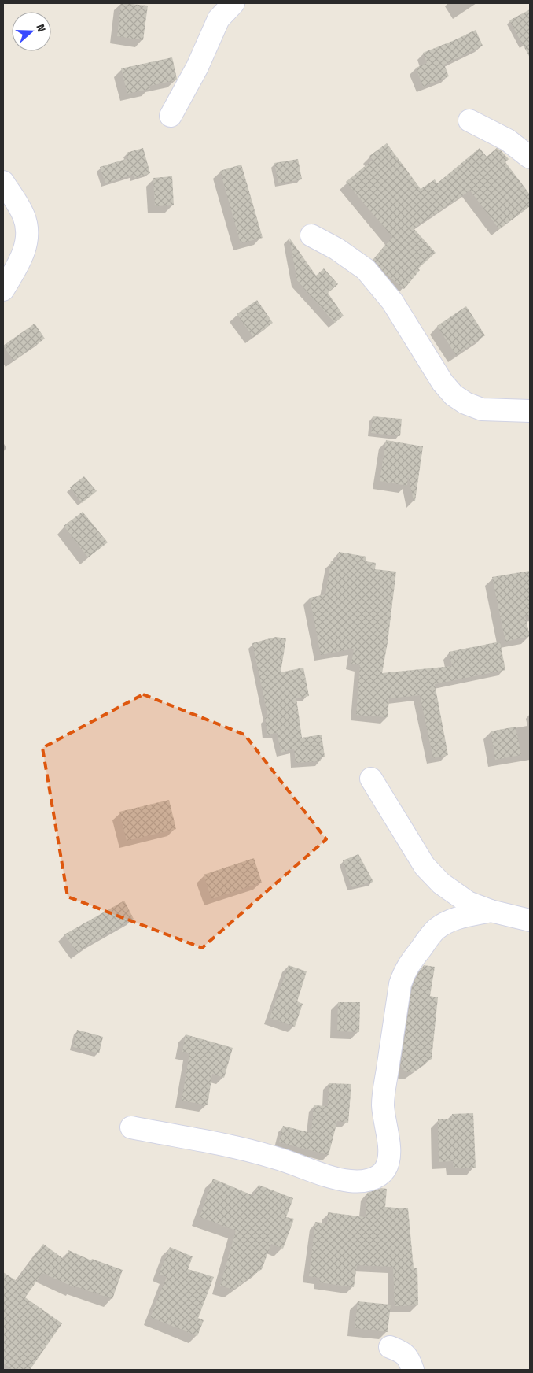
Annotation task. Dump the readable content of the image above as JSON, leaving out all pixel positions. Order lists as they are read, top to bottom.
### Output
{
  "north": "right"
}
